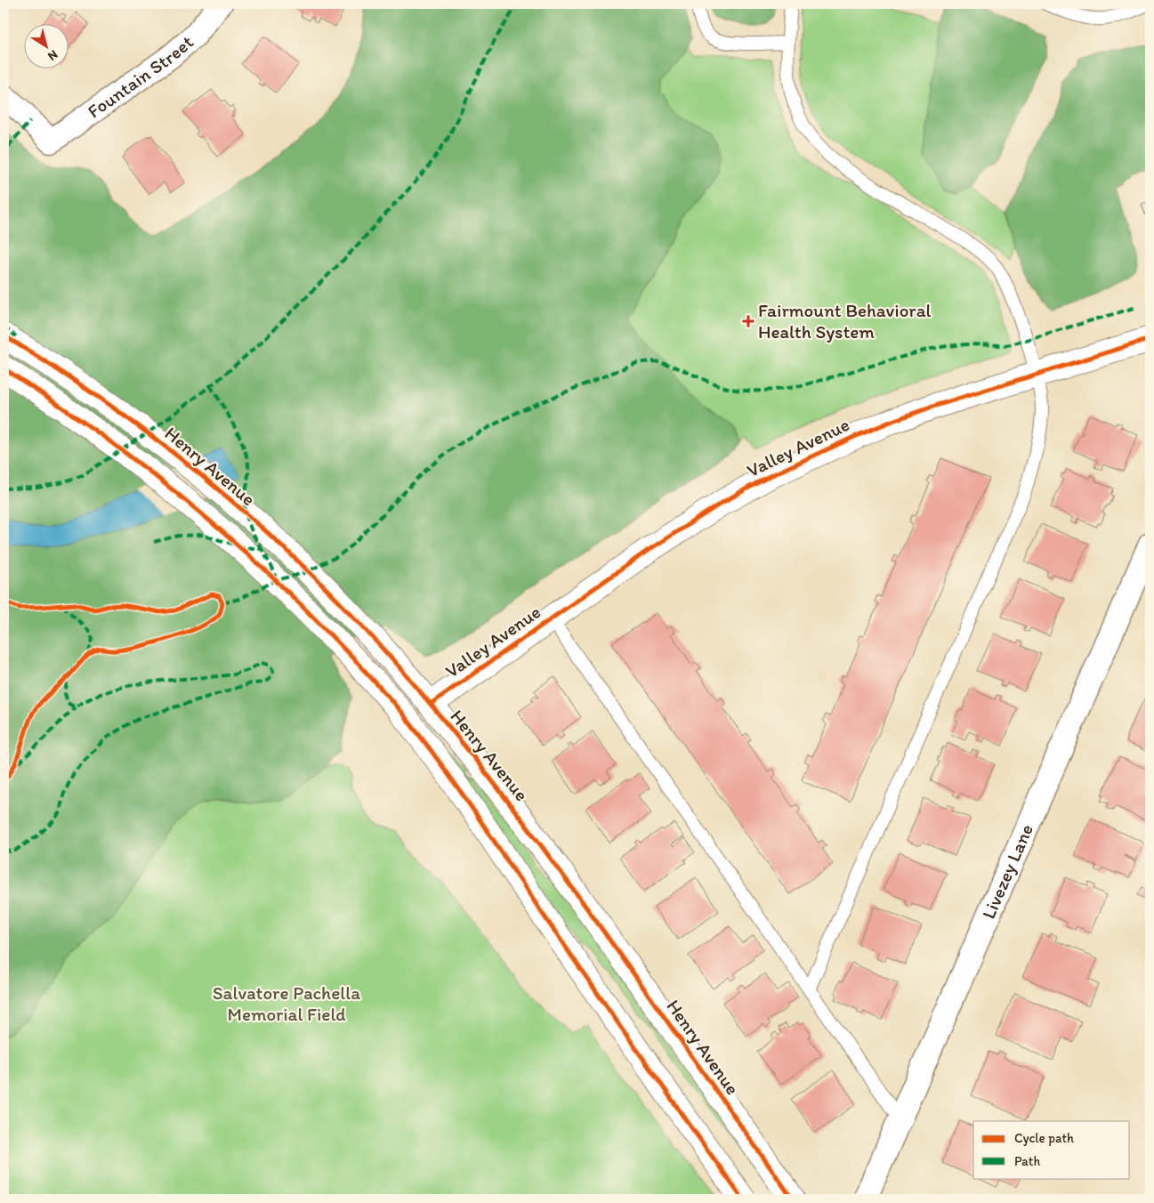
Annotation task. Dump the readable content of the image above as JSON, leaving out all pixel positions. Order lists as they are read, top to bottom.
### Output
{
  "streets": {
    "main road": ["Valley Avenue", "Henry Avenue"],
    "street": ["Fountain Street", "Livezey Lane"]
  },
  "crossings": [
    ["Valley Avenue", "Henry Avenue"]
  ],
  "parks": ["Salvatore Pachella Memorial Field"],
  "places": {
    "health": ["Fairmount Behavioral Health System"]
  },
  "legend": ["Cycle path", "Path"],
  "north": "bottom right"
}
